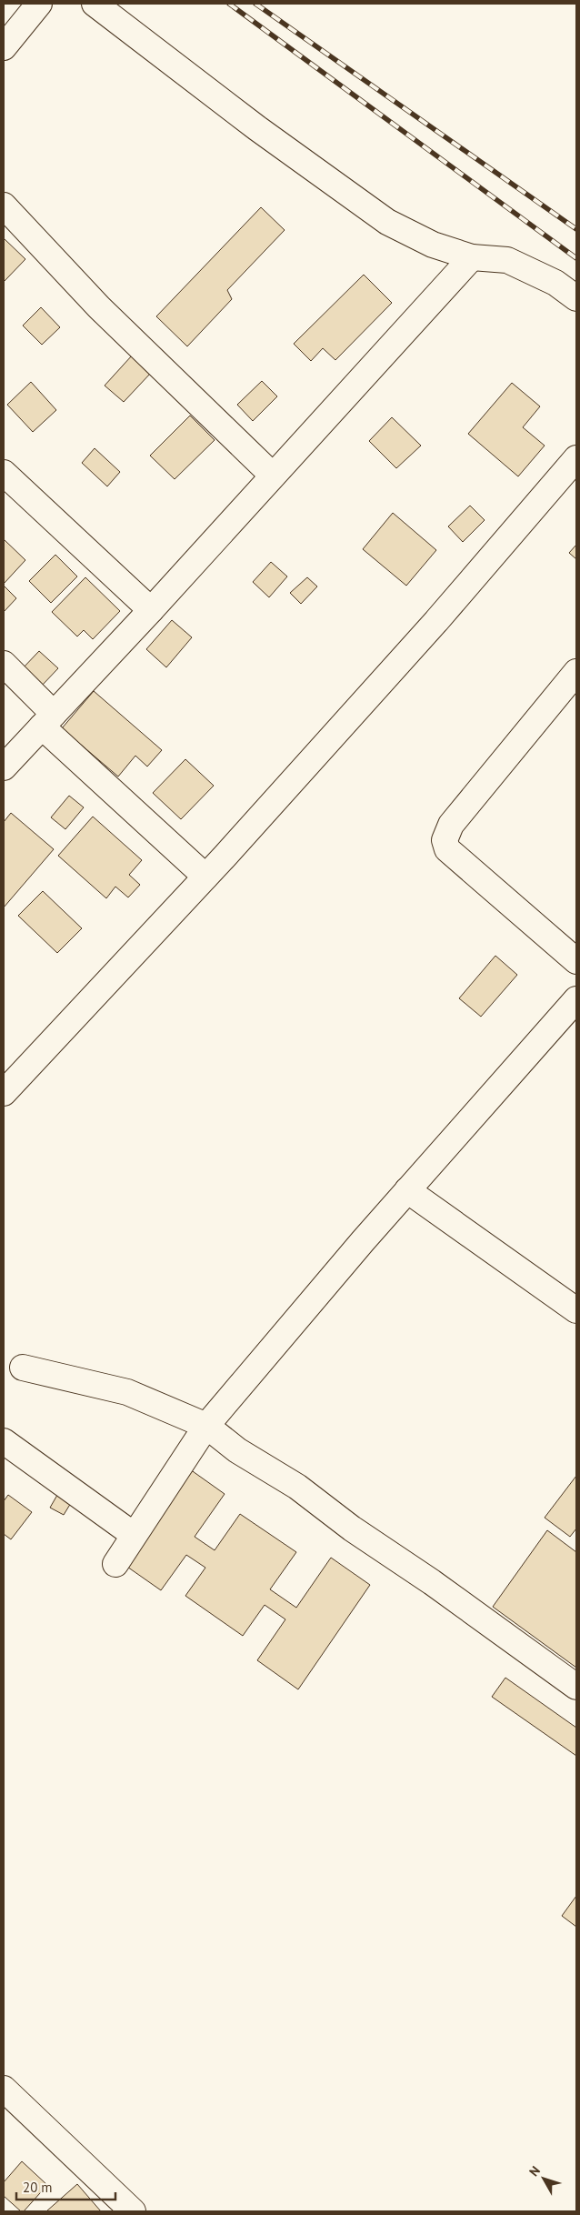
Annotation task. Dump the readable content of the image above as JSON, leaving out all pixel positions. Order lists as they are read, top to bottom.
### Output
{
  "scale_bar": "20 m",
  "north": "top left"
}
